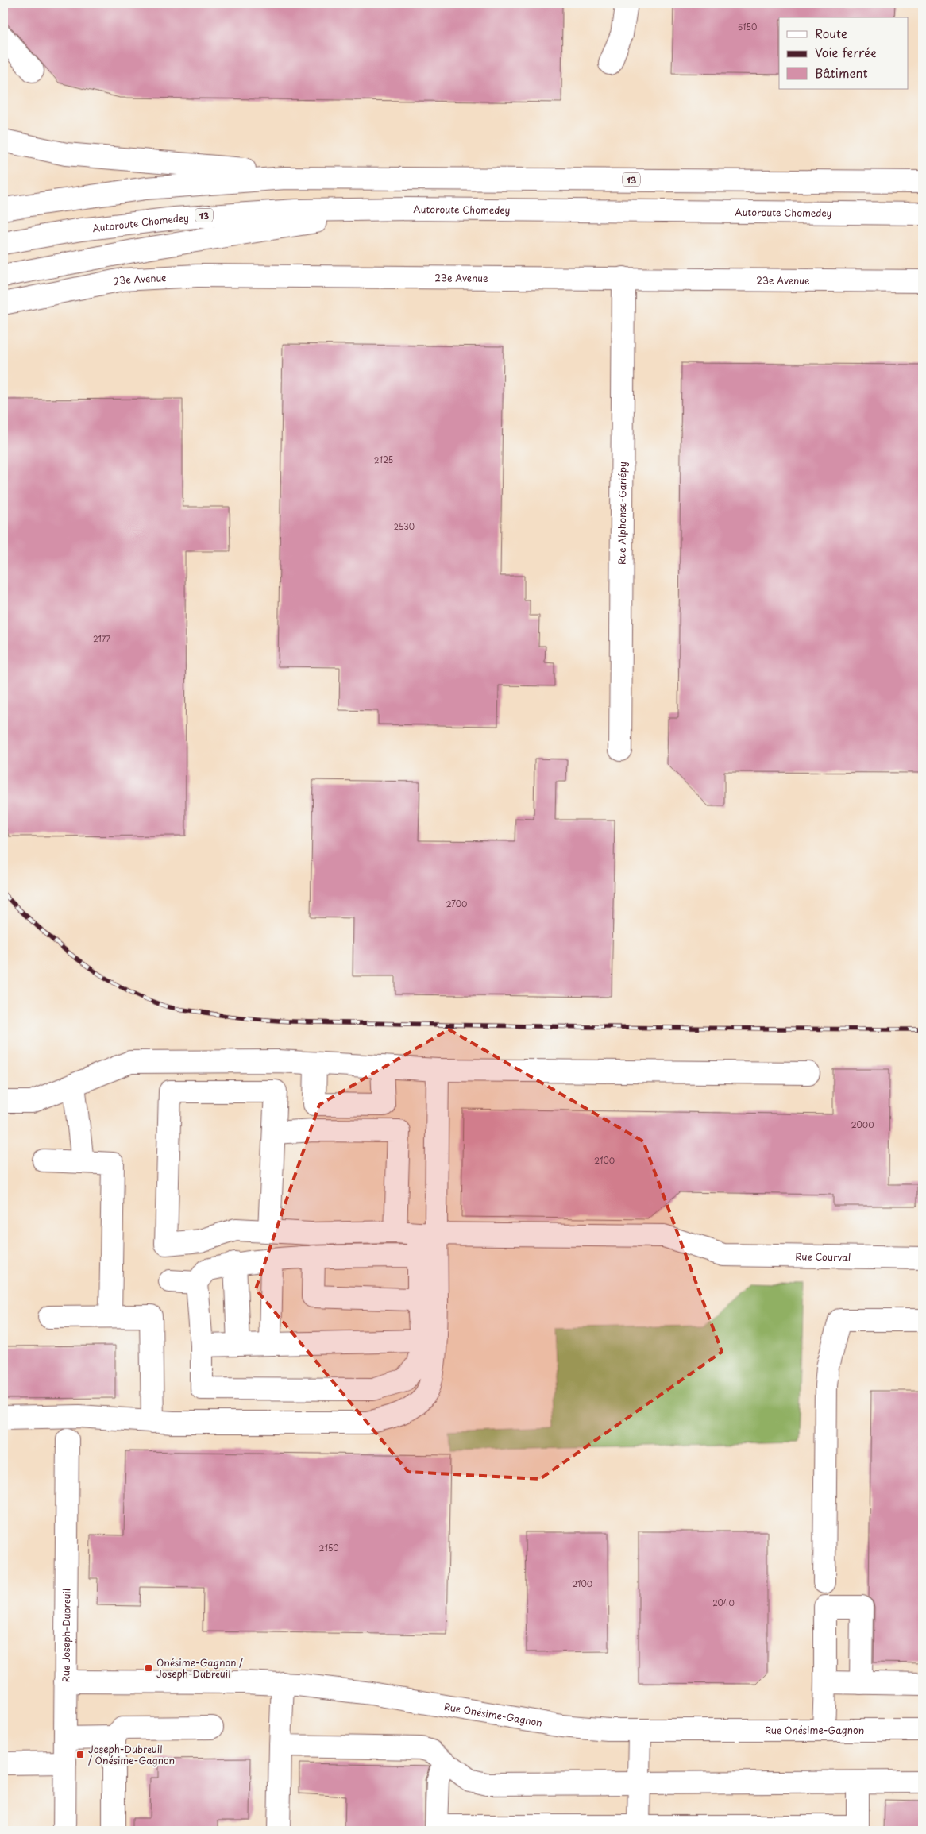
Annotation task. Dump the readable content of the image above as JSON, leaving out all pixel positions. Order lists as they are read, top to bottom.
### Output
{
  "streets": {
    "main road": [
      "13",
      "Autoroute Chomedey",
      "23e Avenue",
      "Rue Alphonse-Gariépy",
      "Rue Courval",
      "Rue Joseph-Dubreuil",
      "Rue Onésime-Gagnon"
    ]
  },
  "crossings": [
    ["23e Avenue", "Rue Alphonse-Gariépy"],
    ["Rue Joseph-Dubreuil", "Rue Onésime-Gagnon"]
  ],
  "places": {
    "transit": ["Onésime-Gagnon / Joseph-Dubreuil", "Joseph-Dubreuil / Onésime-Gagnon"]
  },
  "house_numbers": [
    "5150",
    "2125",
    "2530",
    "2177",
    "2700",
    "2000",
    "2100",
    "2150",
    "2100",
    "2040"
  ],
  "legend": ["Route", "Voie ferrée", "Bâtiment"]
}
